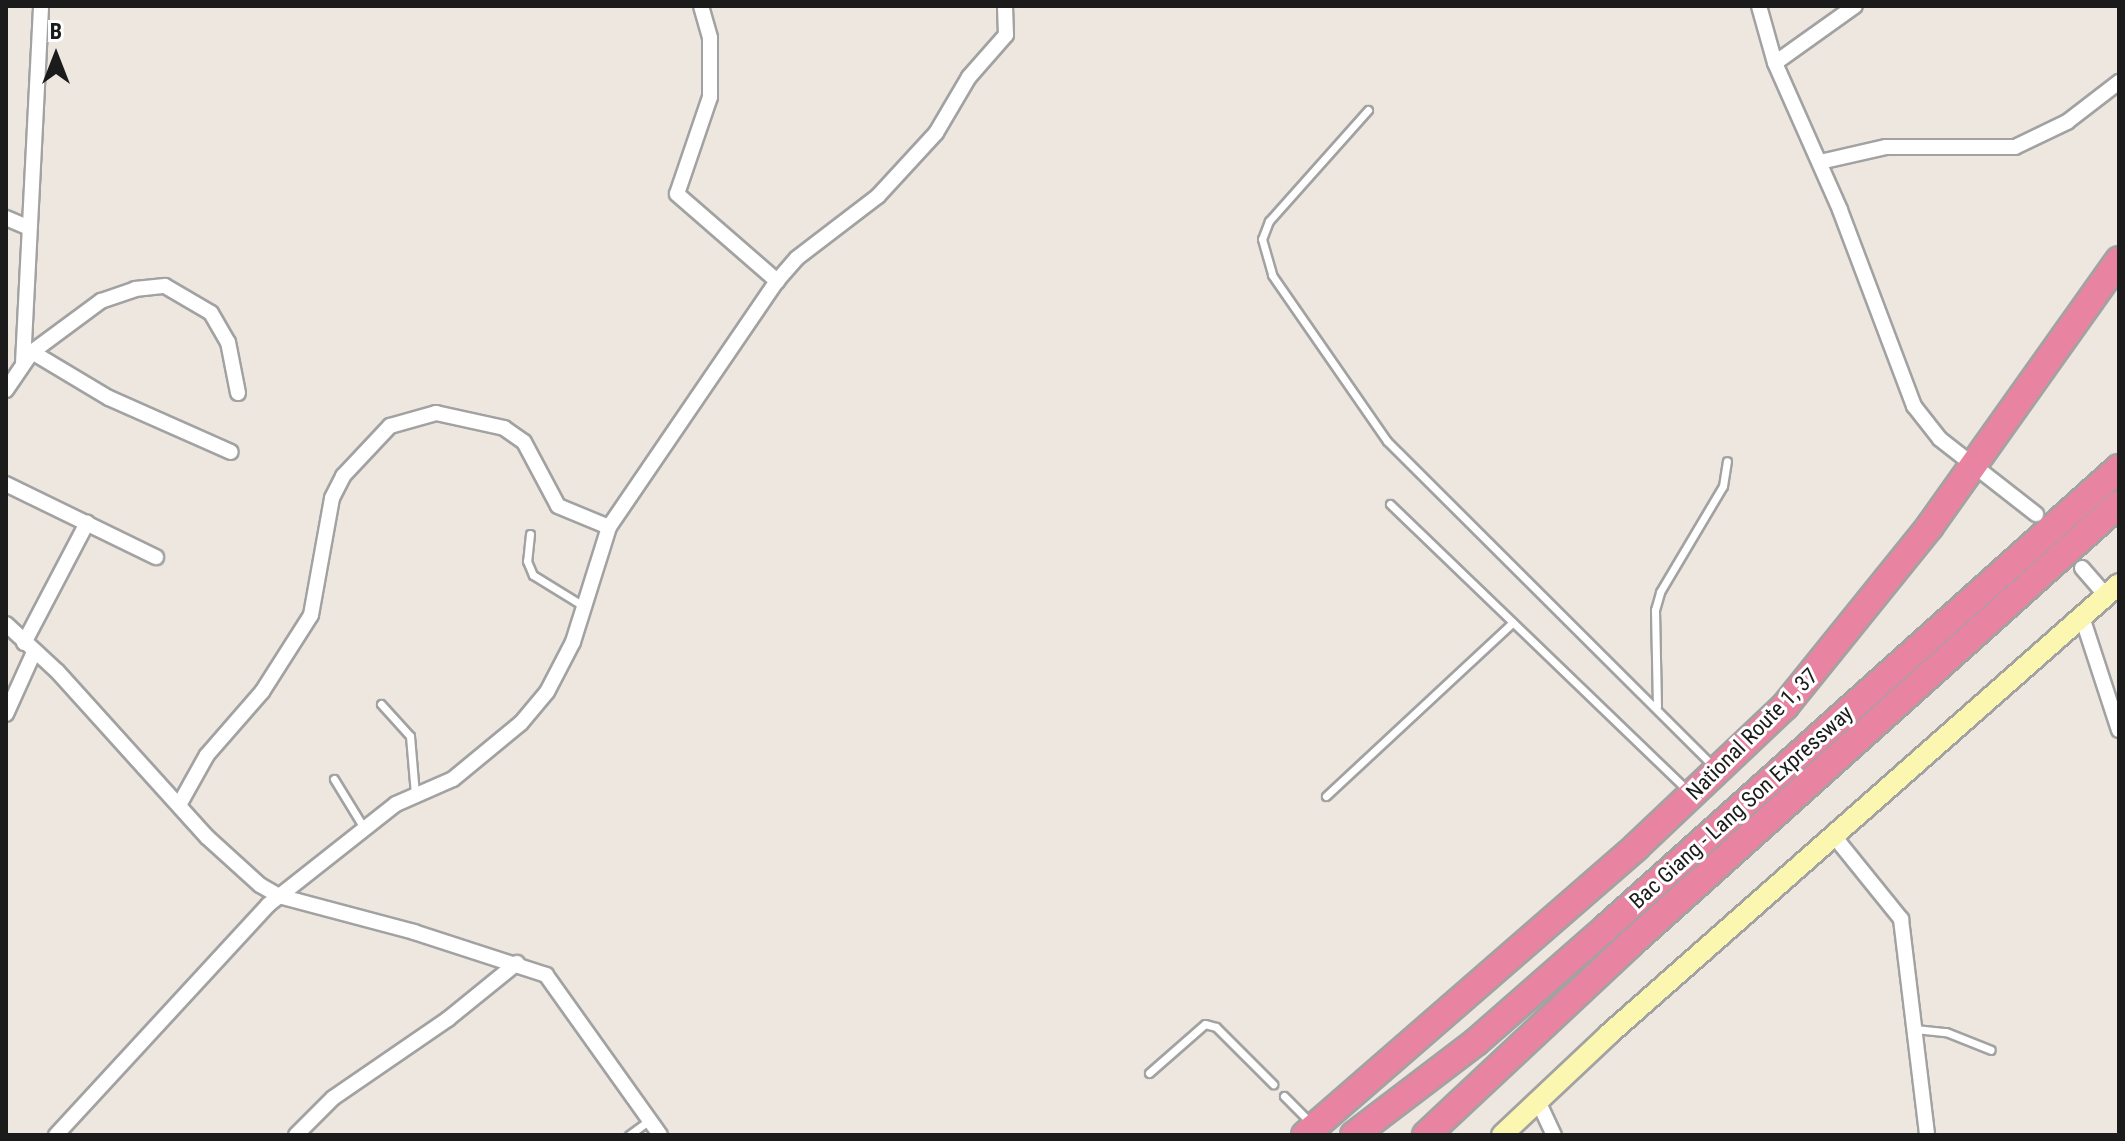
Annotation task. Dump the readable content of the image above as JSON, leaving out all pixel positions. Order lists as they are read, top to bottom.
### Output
{
  "streets": {
    "highway": ["National Route 1, 37", "Bac Giang - Lang Son Expressway"]
  },
  "north": "top"
}
